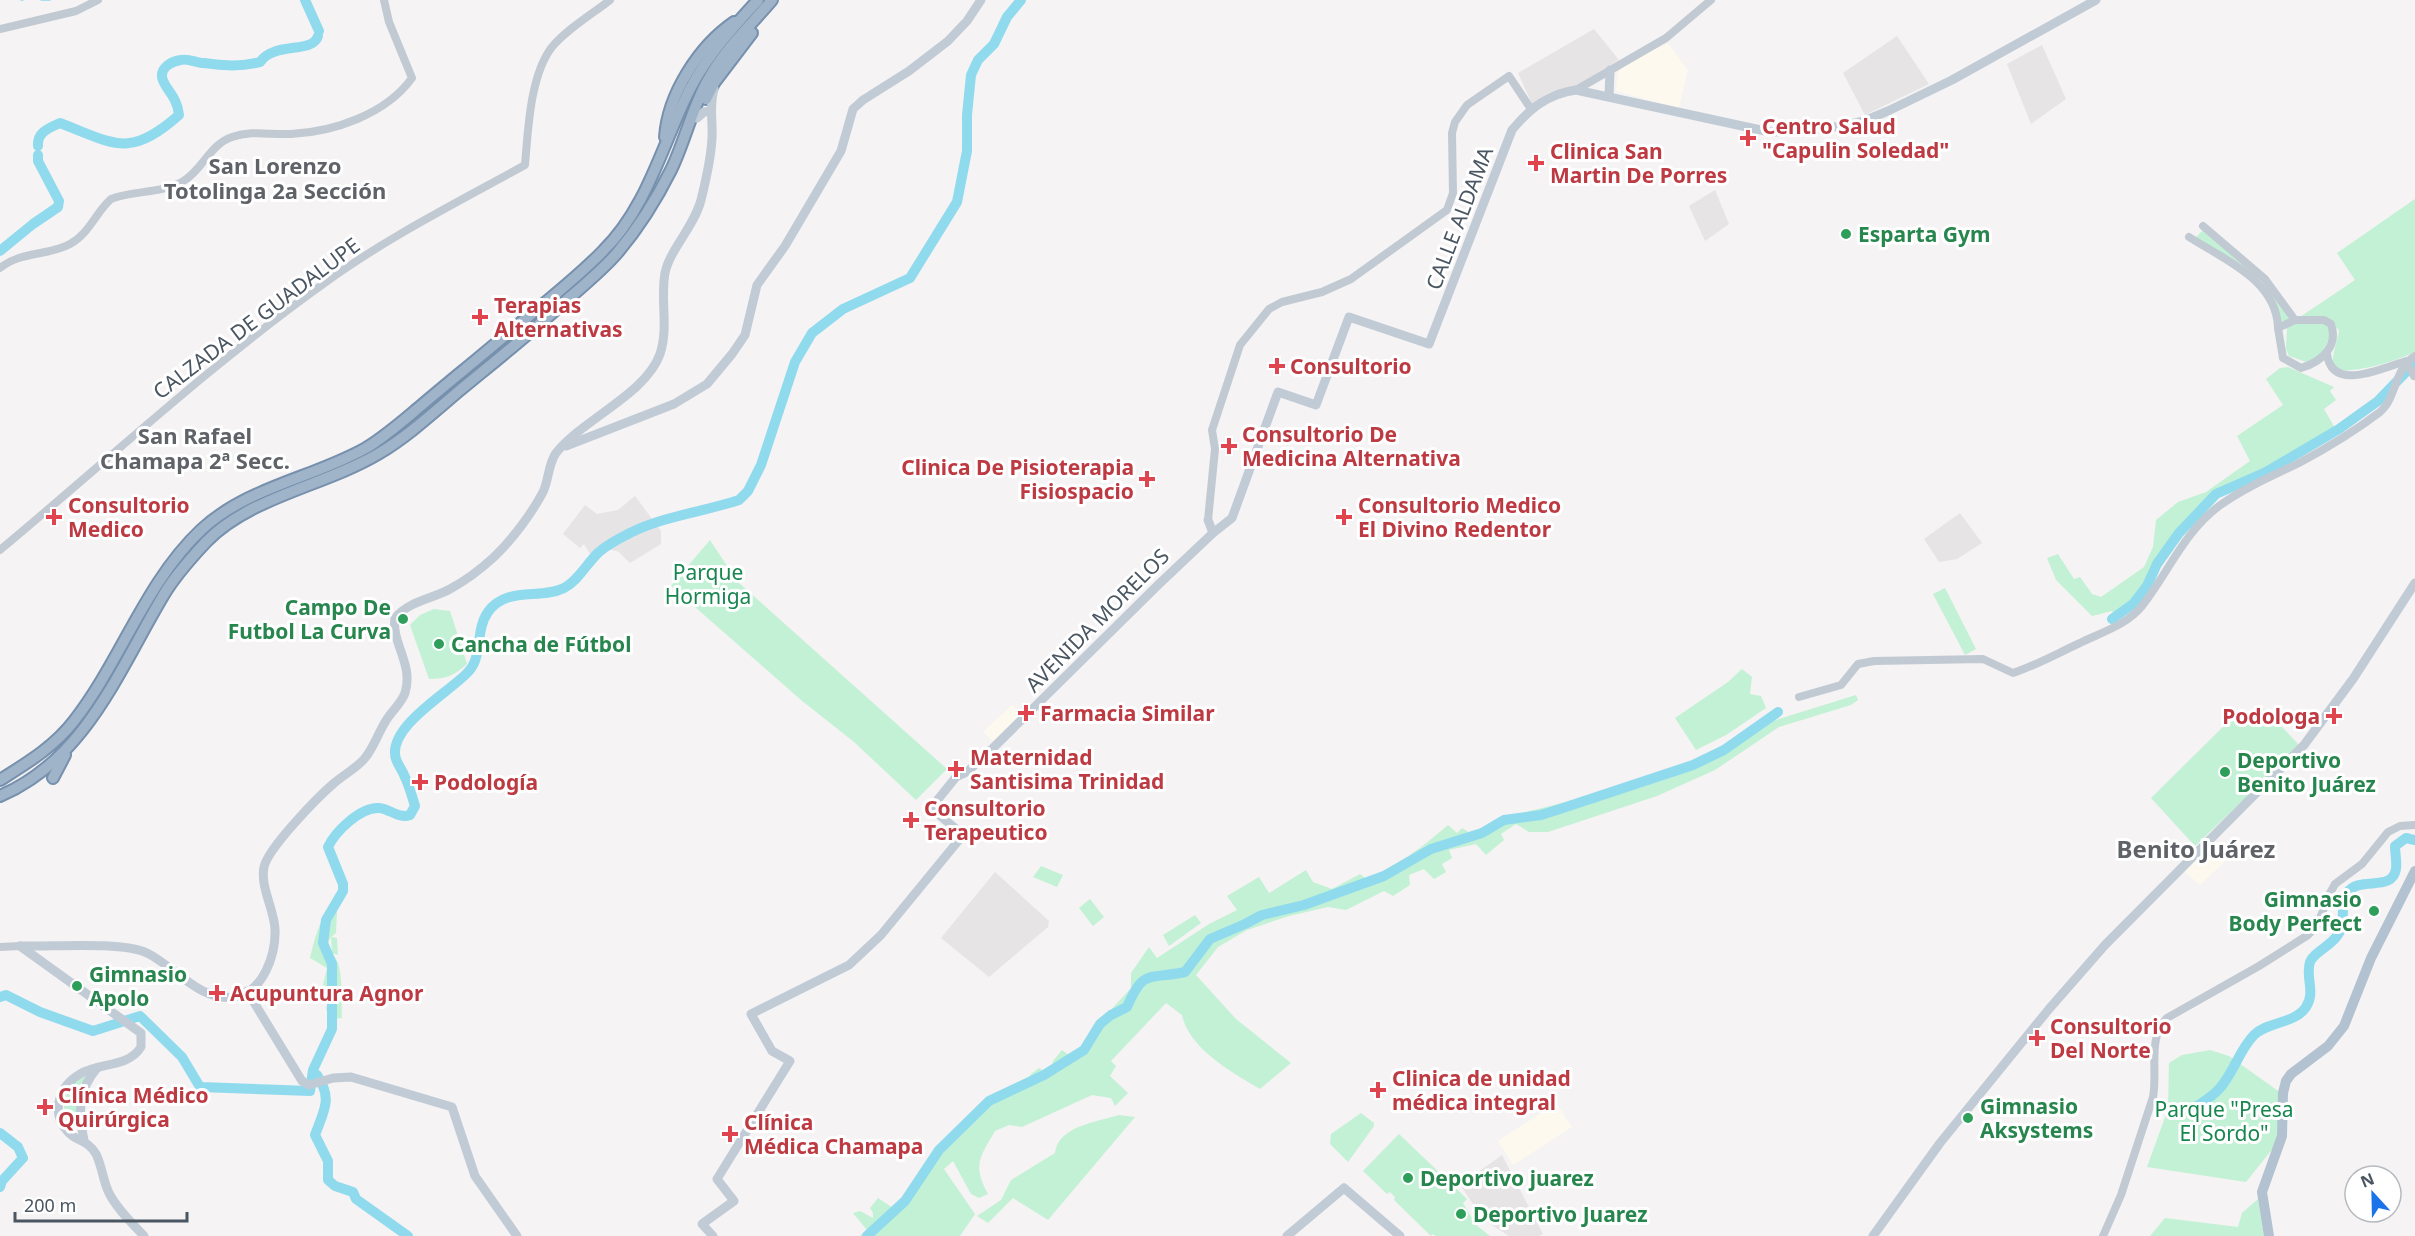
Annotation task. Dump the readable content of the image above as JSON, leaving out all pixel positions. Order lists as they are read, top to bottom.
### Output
{
  "streets": {
    "main road": ["CALLE ALDAMA", "AVENIDA MORELOS"],
    "street": ["CALZADA DE GUADALUPE"]
  },
  "crossings": [
    ["CALLE ALDAMA", "AVENIDA MORELOS"]
  ],
  "districts": ["San Lorenzo Totolinga 2a Sección", "San Rafael Chamapa 2ª Secc.", "Benito Juárez"],
  "parks": ["Parque Hormiga", "Parque \"Presa El Sordo\""],
  "places": {
    "health": [
      "Centro Salud \"Capulin Soledad\"",
      "Clinica San Martin De Porres",
      "Terapias Alternativas",
      "Consultorio",
      "Consultorio De Medicina Alternativa",
      "Clinica De Pisioterapia Fisiospacio",
      "Consultorio Medico",
      "Consultorio Medico El Divino Redentor",
      "Farmacia Similar",
      "Podologa",
      "Maternidad Santisima Trinidad",
      "Podología",
      "Consultorio Terapeutico",
      "Acupuntura Agnor",
      "Consultorio Del Norte",
      "Clinica de unidad médica integral",
      "Clínica Médico Quirúrgica",
      "Clínica Médica Chamapa"
    ],
    "other": [
      "Esparta Gym",
      "Campo De Futbol La Curva",
      "Cancha de Fútbol",
      "Deportivo Benito Juárez",
      "Gimnasio Body Perfect",
      "Gimnasio Apolo",
      "Gimnasio Aksystems",
      "Deportivo juarez",
      "Deportivo Juarez"
    ]
  },
  "scale_bar": "200 m",
  "north": "top"
}
